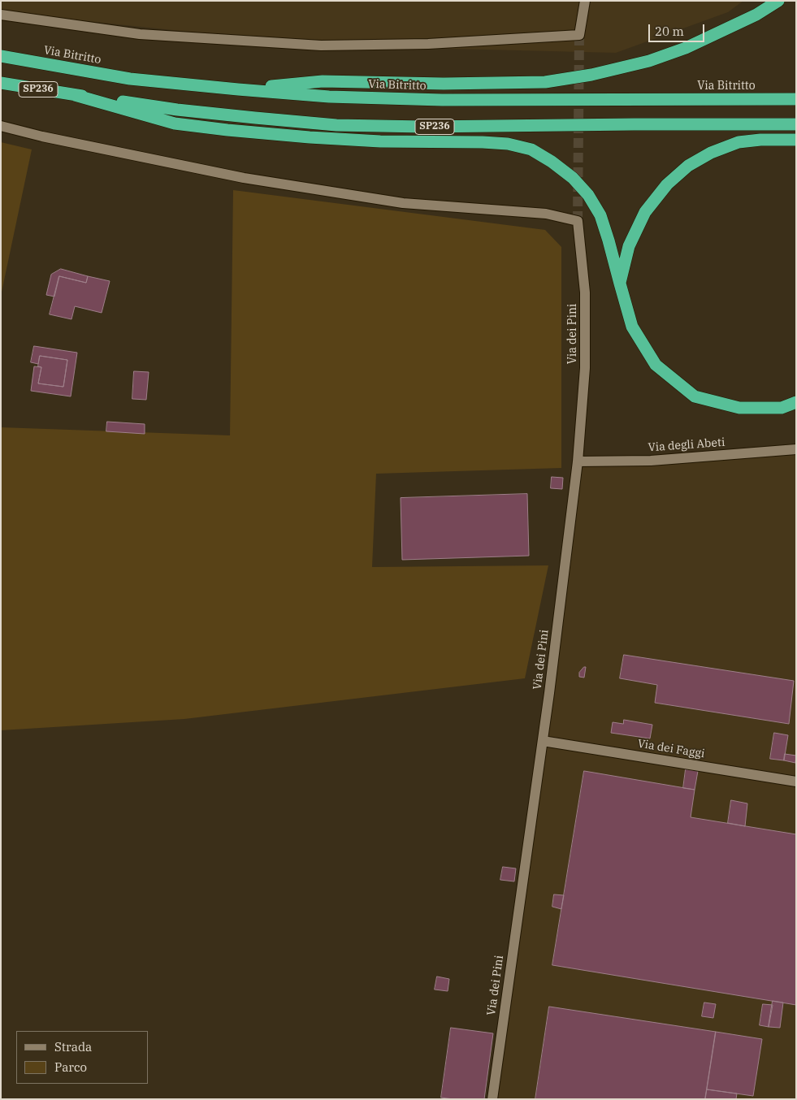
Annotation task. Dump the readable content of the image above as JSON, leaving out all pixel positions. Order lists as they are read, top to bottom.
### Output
{
  "streets": {
    "highway": ["Via Bitritto", "SP236"],
    "street": ["Via dei Pini", "Via degli Abeti", "Via dei Faggi"]
  },
  "crossings": [
    ["Via dei Pini", "Via degli Abeti"],
    ["Via dei Pini", "Via dei Faggi"]
  ],
  "legend": ["Strada", "Parco"],
  "scale_bar": "20 m"
}
